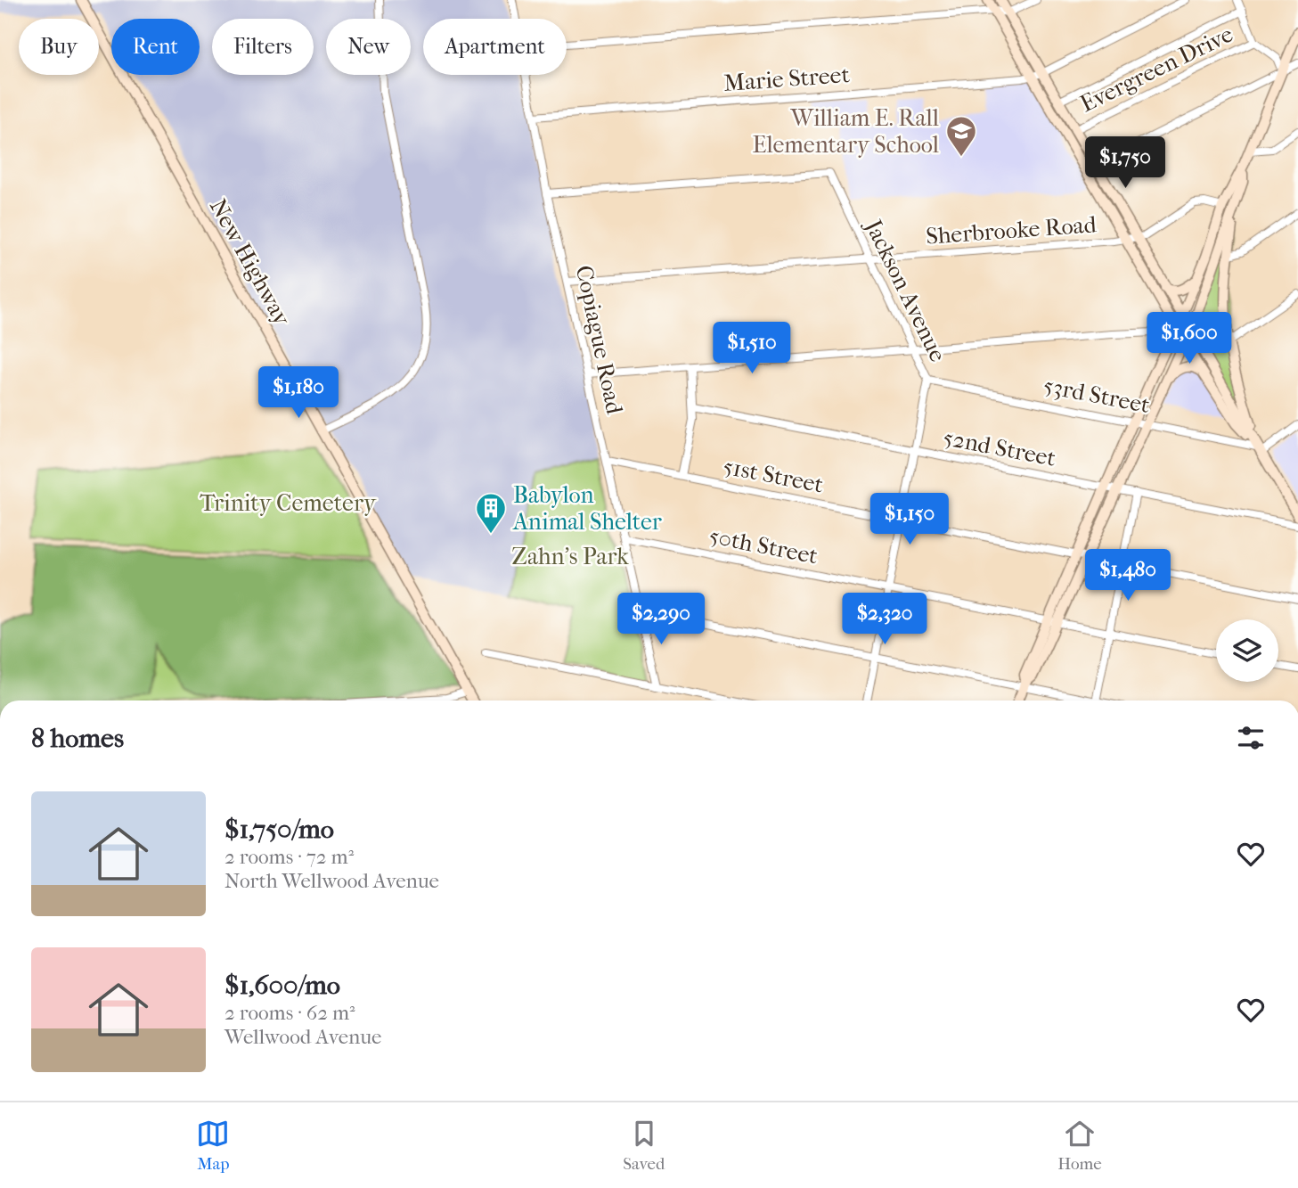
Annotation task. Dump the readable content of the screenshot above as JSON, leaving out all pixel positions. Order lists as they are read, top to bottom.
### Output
{
  "streets": {
    "main road": ["New Highway"],
    "street": [
      "Evergreen Drive",
      "Marie Street",
      "Sherbrooke Road",
      "Jackson Avenue",
      "Copiague Road",
      "53rd Street",
      "52nd Street",
      "51st Street",
      "50th Street"
    ]
  },
  "crossings": [
    ["Marie Street", "Copiague Road"],
    ["Sherbrooke Road", "Jackson Avenue"],
    ["Sherbrooke Road", "Copiague Road"],
    ["Jackson Avenue", "Copiague Road"],
    ["Jackson Avenue", "53rd Street"],
    ["Jackson Avenue", "52nd Street"],
    ["Jackson Avenue", "51st Street"],
    ["Jackson Avenue", "50th Street"],
    ["Copiague Road", "51st Street"],
    ["Copiague Road", "50th Street"]
  ],
  "parks": ["Trinity Cemetery", "Zahn's Park"],
  "places": {
    "school or university": ["William E. Rall Elementary School"],
    "building": ["Babylon Animal Shelter"]
  },
  "page": {
    "chip": [
      "Buy",
      "Rent",
      "Filters",
      "New",
      "Apartment"
    ],
    "price": [
      "$1,750",
      "$1,600",
      "$1,510",
      "$1,180",
      "$1,150",
      "$1,480",
      "$2,290",
      "$2,320"
    ],
    "heading": "8 homes",
    "list": [
      {
        "name": "$1,750/mo",
        "note": "2 rooms · 72 m² · North Wellwood Avenue"
      },
      {
        "name": "$1,600/mo",
        "note": "2 rooms · 62 m² · Wellwood Avenue"
      }
    ],
    "tabs": ["Map", "Saved", "Home"]
  }
}
